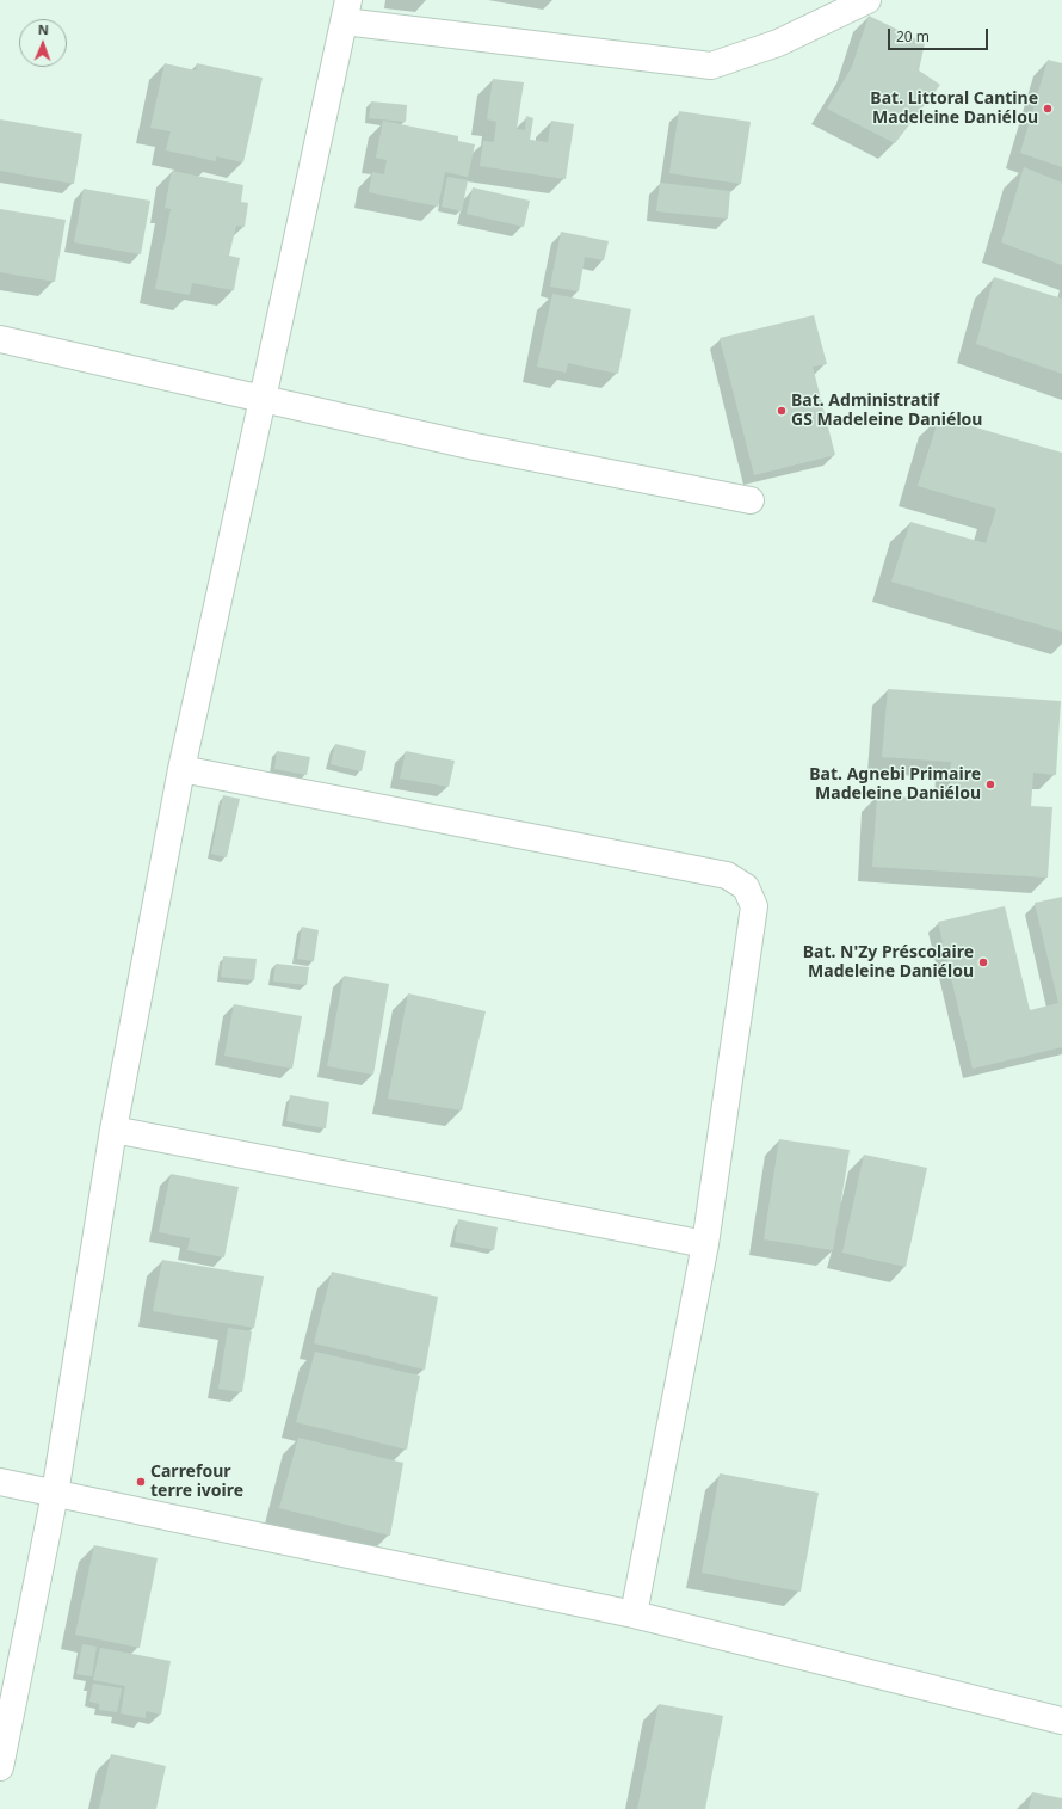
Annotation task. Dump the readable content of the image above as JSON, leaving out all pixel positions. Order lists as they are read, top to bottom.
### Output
{
  "places": [
    "Bat. Littoral Cantine Madeleine Daniélou",
    "Bat. Administratif GS Madeleine Daniélou",
    "Bat. Agnebi Primaire Madeleine Daniélou",
    "Bat. N'Zy Préscolaire Madeleine Daniélou",
    "Carrefour terre ivoire"
  ],
  "scale_bar": "20 m",
  "north": "top"
}
